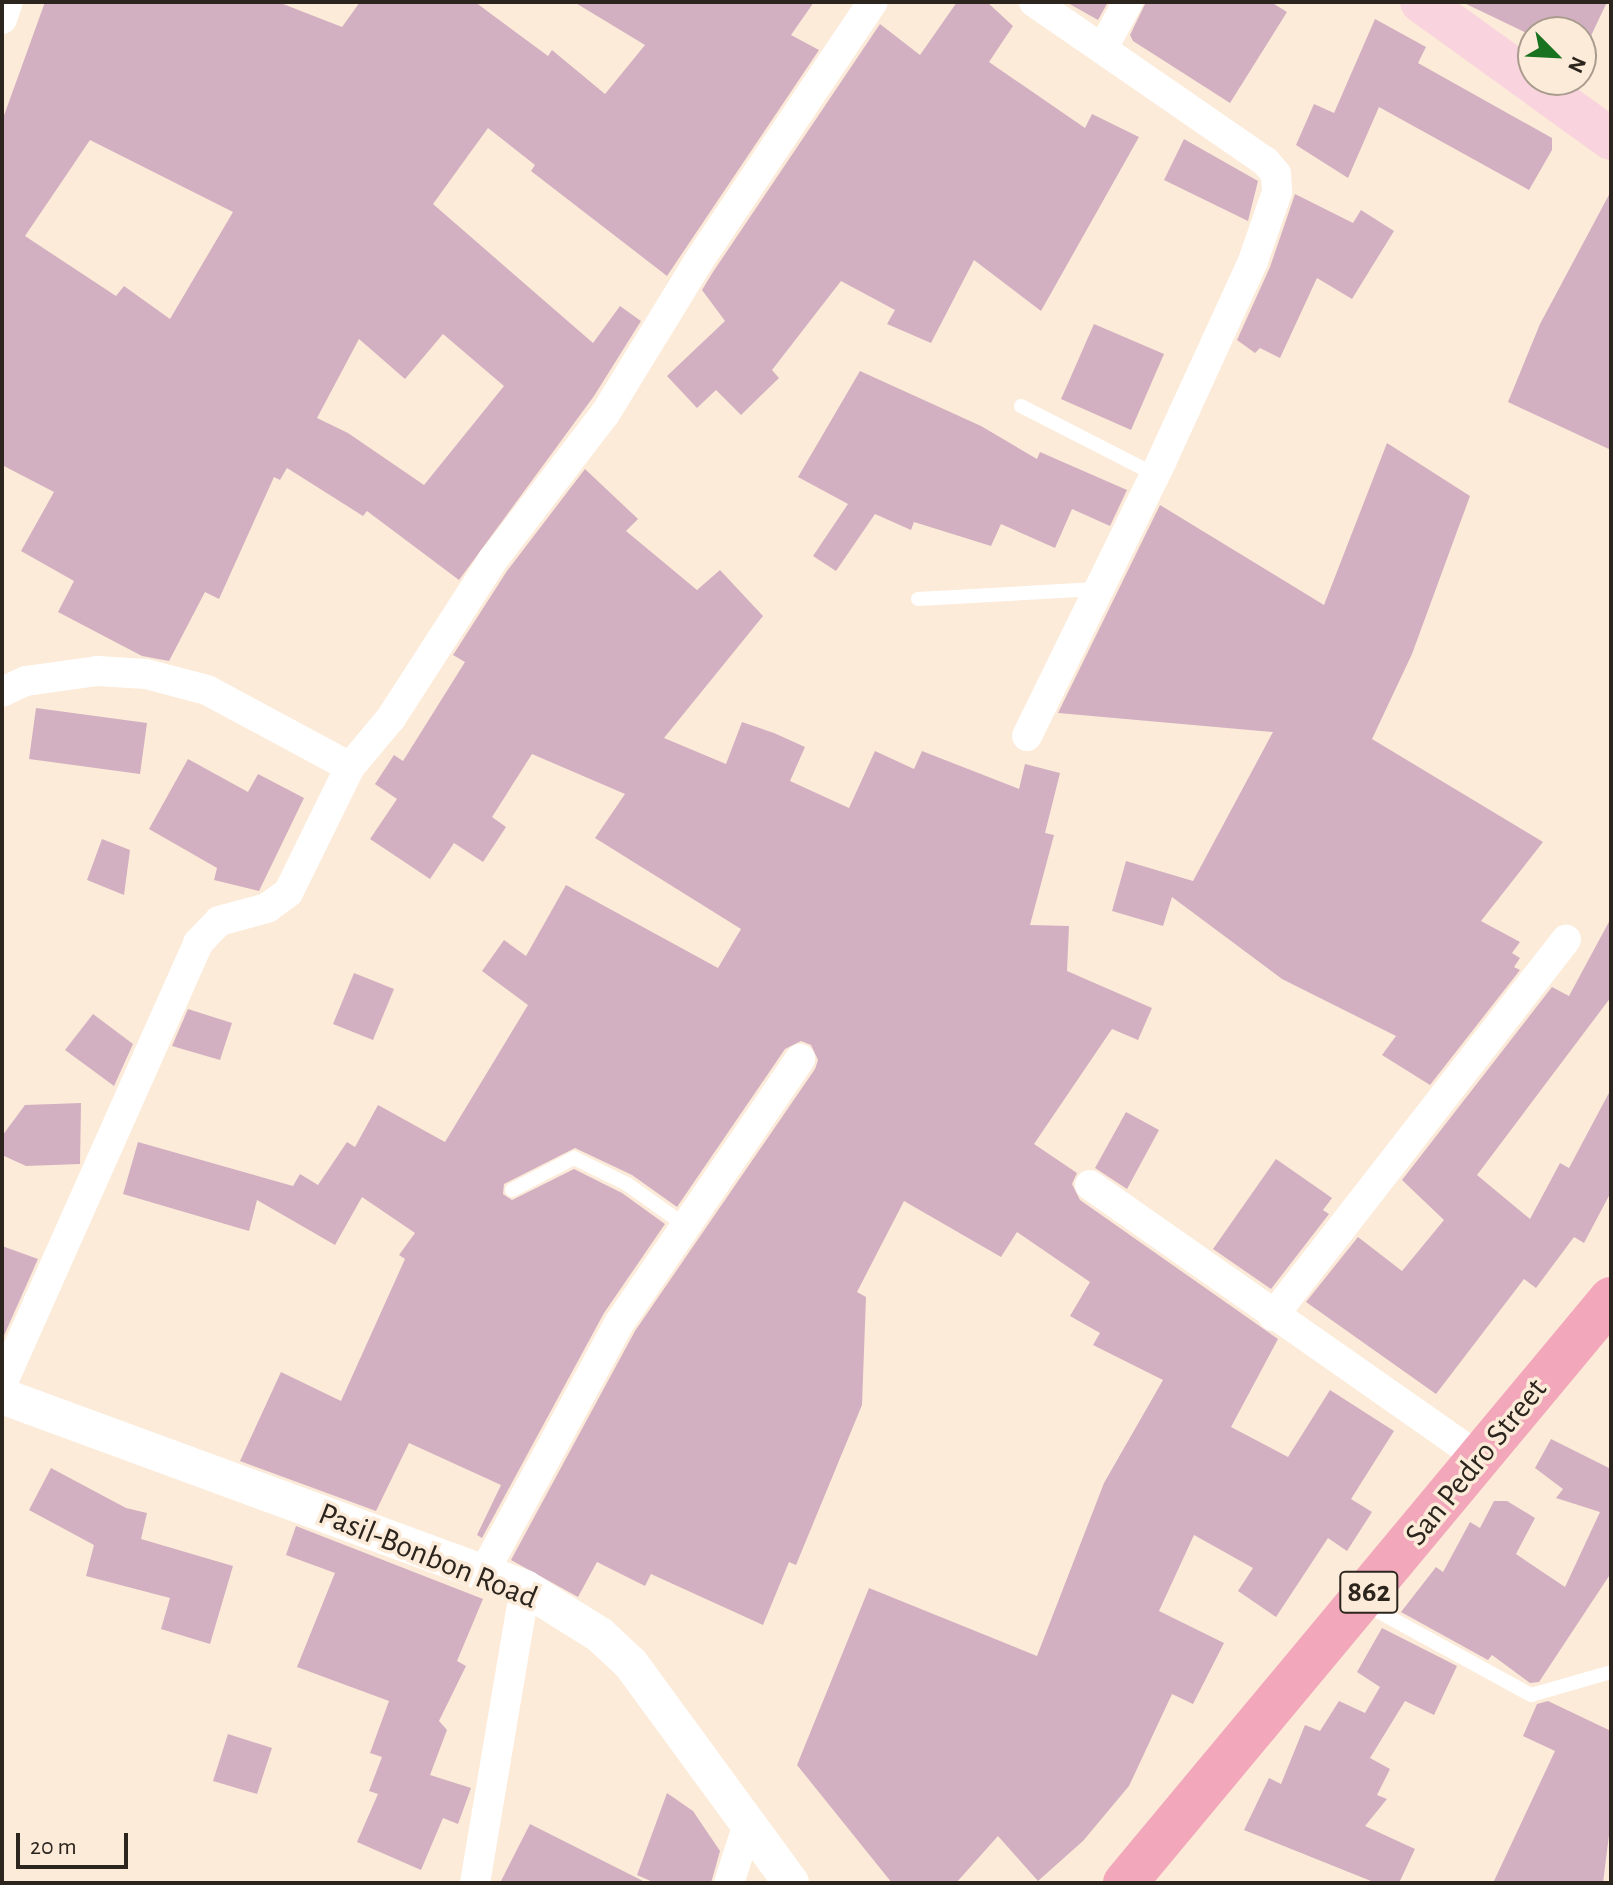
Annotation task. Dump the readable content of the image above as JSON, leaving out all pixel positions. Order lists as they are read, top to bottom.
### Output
{
  "streets": {
    "main road": ["San Pedro Street", "862"],
    "street": ["Pasil-Bonbon Road"]
  },
  "scale_bar": "20 m",
  "north": "bottom right"
}
